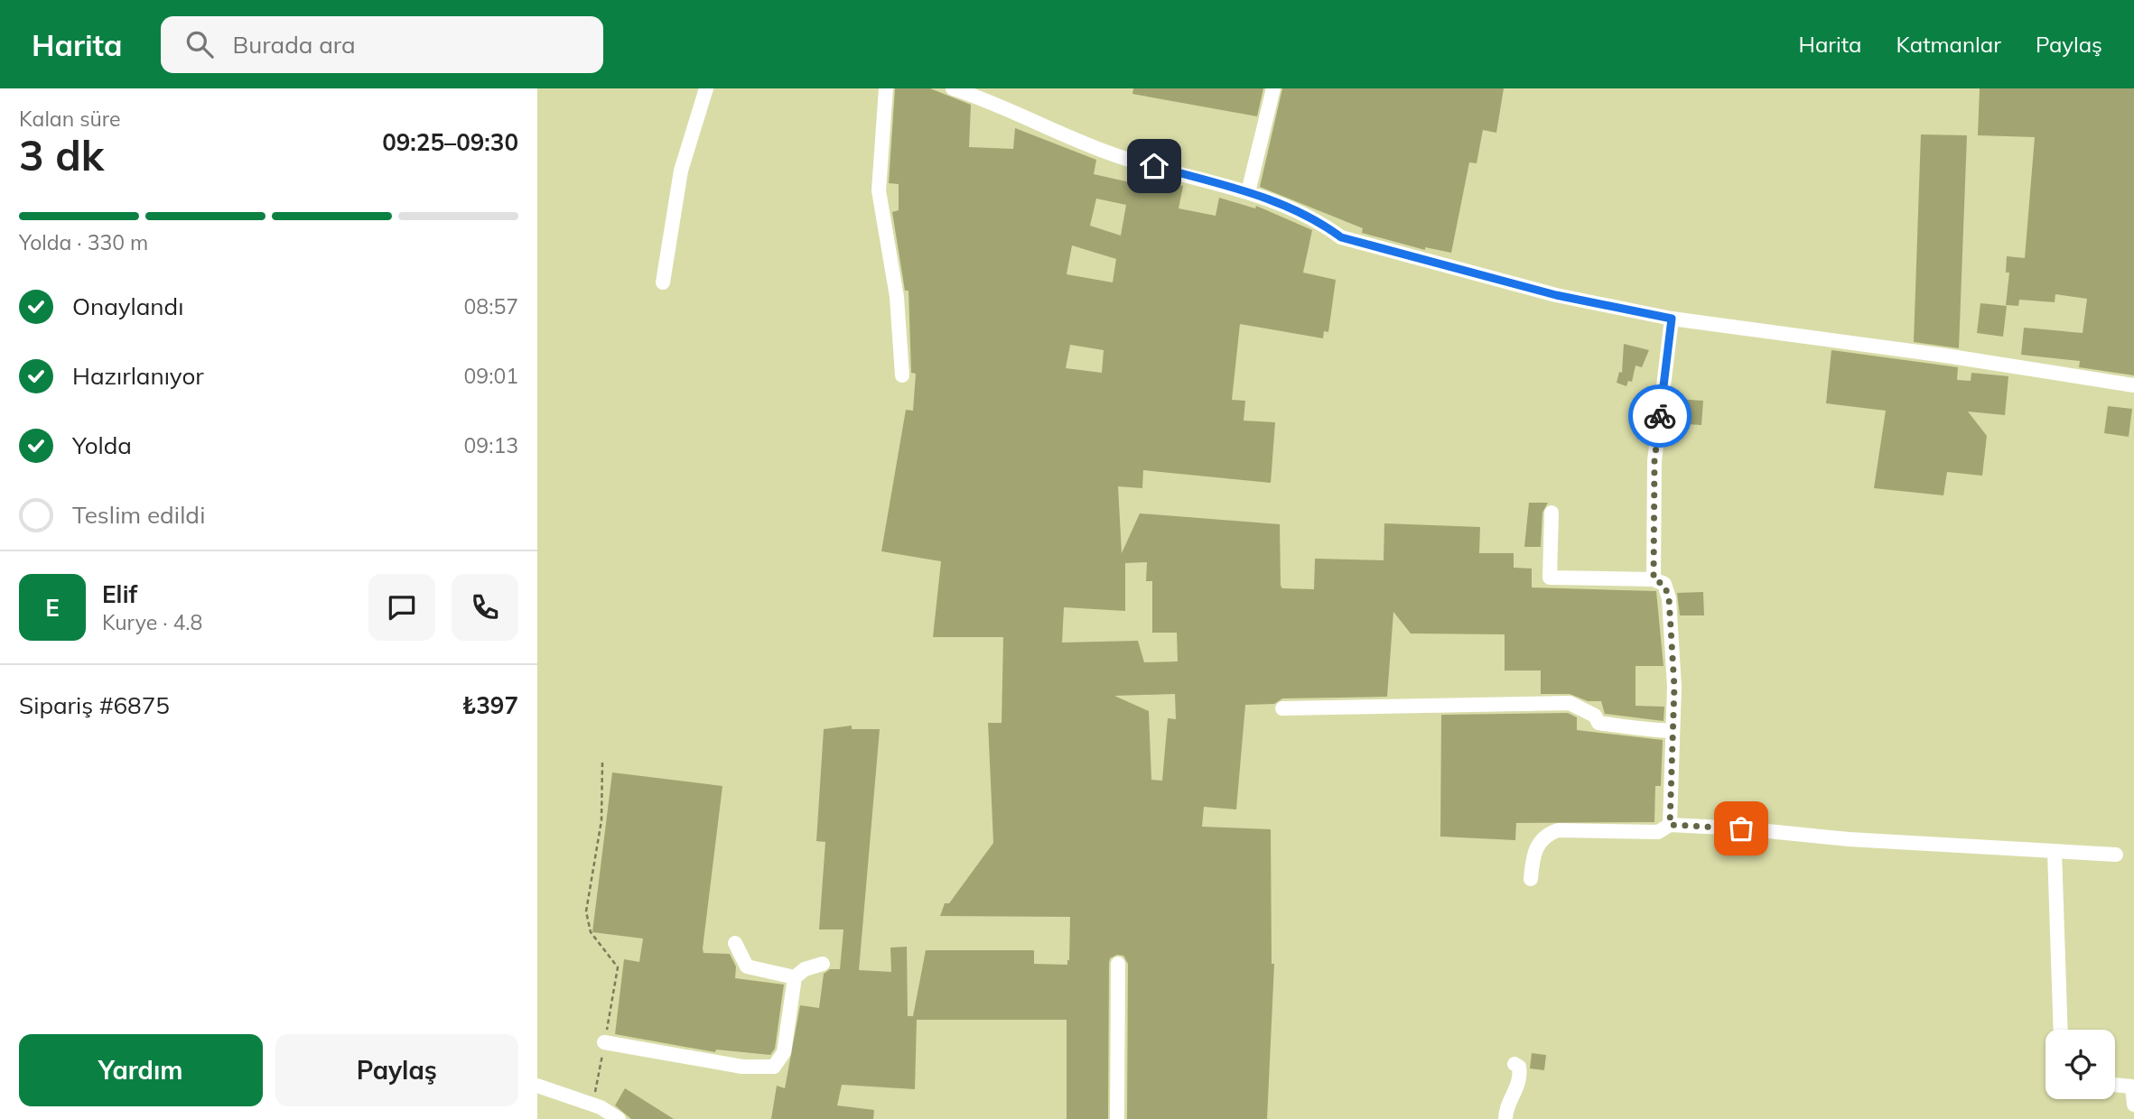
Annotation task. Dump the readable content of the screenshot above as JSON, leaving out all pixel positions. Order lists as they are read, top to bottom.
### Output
{
  "page": {
    "header": "Harita",
    "search": "Burada ara",
    "nav": ["Harita", "Katmanlar", "Paylaş"],
    "heading": ["3 dk", "Kalan süre", "09:25–09:30"],
    "panel": [
      "Elif",
      "Kurye · 4.8",
      "Sipariş #6875",
      "₺397"
    ],
    "bar": "Yolda · 330 m",
    "list": [
      ["Onaylandı", "08:57"],
      ["Hazırlanıyor", "09:01"],
      ["Yolda", "09:13"],
      "Teslim edildi"
    ],
    "round": "E",
    "buttons": ["Yardım", "Paylaş"]
  }
}
